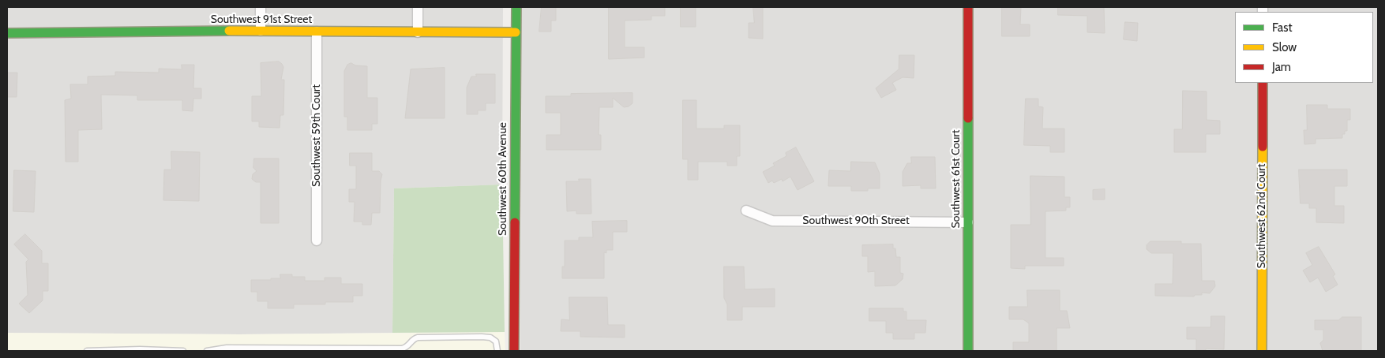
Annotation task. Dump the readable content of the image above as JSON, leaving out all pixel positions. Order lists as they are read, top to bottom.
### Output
{
  "streets": {
    "street": [
      "Southwest 91st Street",
      "Southwest 59th Court",
      "Southwest 60th Avenue",
      "Southwest 61st Court",
      "Southwest 62nd Court",
      "Southwest 90th Street"
    ]
  },
  "crossings": [
    ["Southwest 91st Street", "Southwest 59th Court"],
    ["Southwest 91st Street", "Southwest 60th Avenue"],
    ["Southwest 61st Court", "Southwest 90th Street"]
  ],
  "legend": ["Fast", "Slow", "Jam"]
}
